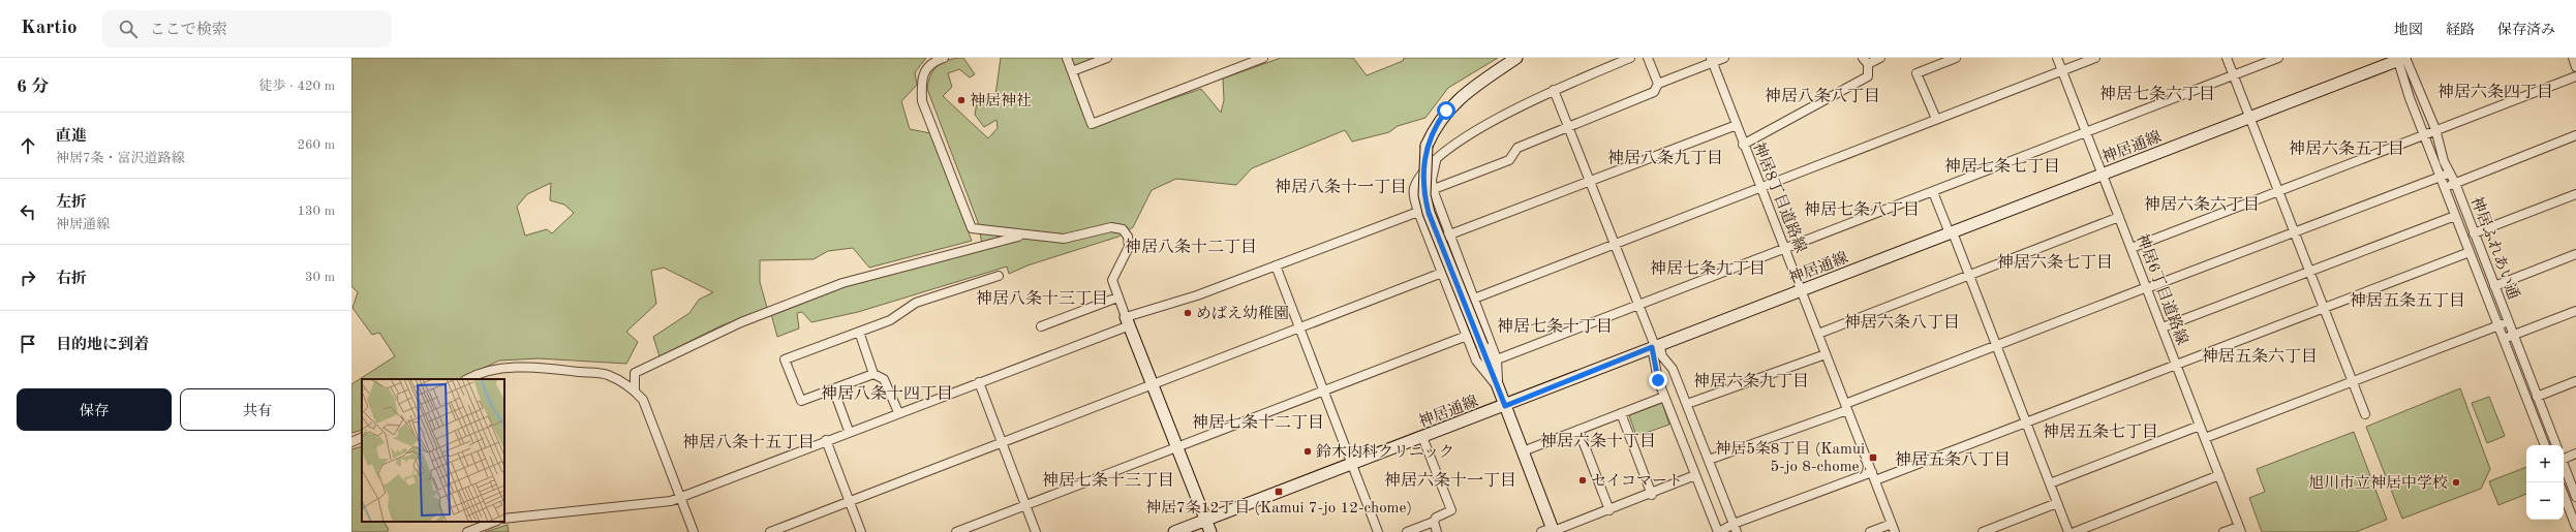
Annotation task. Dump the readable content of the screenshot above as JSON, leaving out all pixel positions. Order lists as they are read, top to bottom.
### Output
{
  "streets": {
    "street": [
      "神居通線",
      "神居8丁目道路線",
      "神居ふれあい通",
      "神居6丁目道路線"
    ]
  },
  "crossings": [
    ["神居通線", "神居8丁目道路線"],
    ["神居通線", "神居ふれあい通"],
    ["神居通線", "神居6丁目道路線"]
  ],
  "districts": [
    "神居六条四丁目",
    "神居七条六丁目",
    "神居八条八丁目",
    "神居六条五丁目",
    "神居八条九丁目",
    "神居七条七丁目",
    "神居八条十一丁目",
    "神居六条六丁目",
    "神居七条八丁目",
    "神居八条十二丁目",
    "神居六条七丁目",
    "神居七条九丁目",
    "神居八条十三丁目",
    "神居五条五丁目",
    "神居六条八丁目",
    "神居七条十丁目",
    "神居五条六丁目",
    "神居六条九丁目",
    "神居八条十四丁目",
    "神居七条十二丁目",
    "神居五条七丁目",
    "神居六条十丁目",
    "神居八条十五丁目",
    "神居五条八丁目",
    "神居七条十三丁目",
    "神居六条十一丁目"
  ],
  "places": {
    "other": [
      "神居神社",
      "めばえ幼稚園",
      "鈴木内科クリニック",
      "セイコマート",
      "旭川市立神居中学校"
    ],
    "transit": ["神居5条8丁目 (Kamui 5-jo 8-chome)", "神居7条12丁目 (Kamui 7-jo 12-chome)"]
  },
  "page": {
    "header": "Kartio",
    "search": "ここで検索",
    "nav": ["地図", "経路", "保存済み"],
    "heading": ["6 分", "徒歩 · 420 m"],
    "list": [
      ["直進", "神居7条・富沢道路線", "260 m"],
      ["左折", "神居通線", "130 m"],
      ["右折", "30 m"],
      "目的地に到着"
    ],
    "buttons": ["保存", "共有"],
    "map_buttons": ["+", "−"]
  }
}
